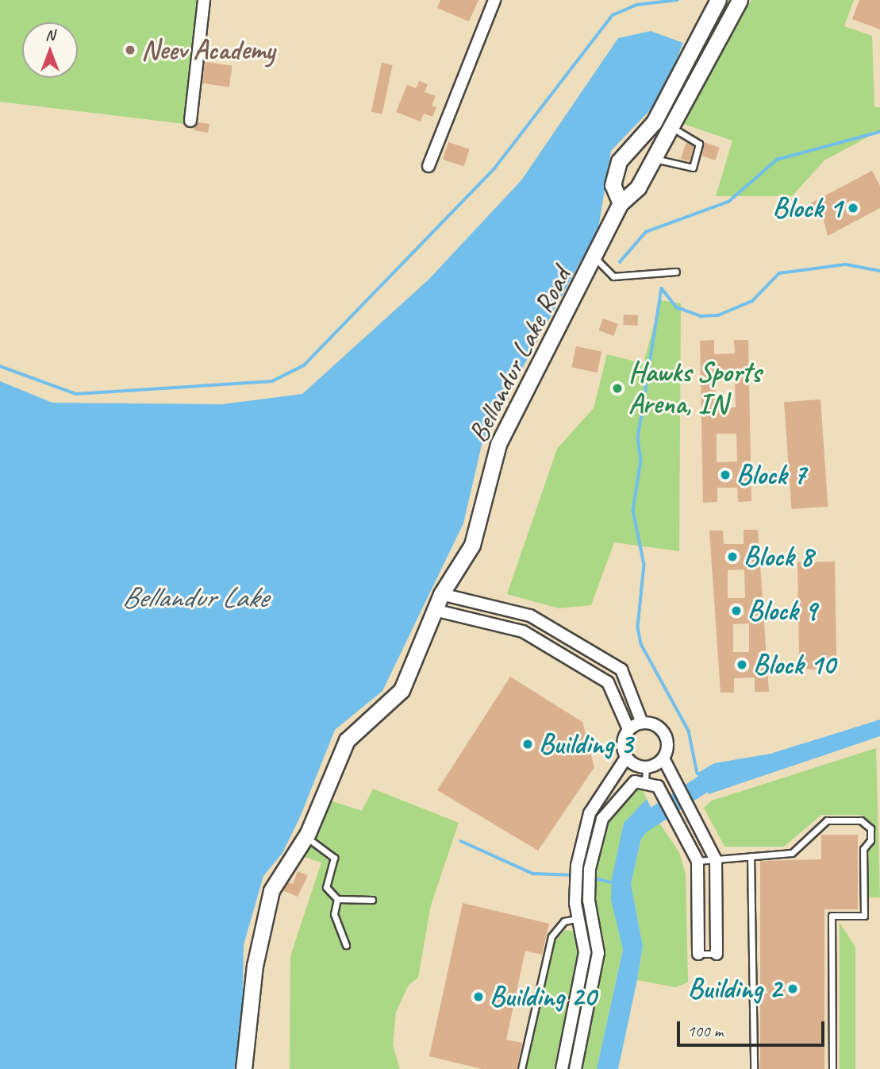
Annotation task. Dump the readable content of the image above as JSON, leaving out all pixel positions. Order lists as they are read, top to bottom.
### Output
{
  "streets": {
    "street": ["Bellandur Lake Road"]
  },
  "water": ["Bellandur Lake"],
  "places": [
    "Neev Academy",
    "Block 1",
    "Hawks Sports Arena, IN",
    "Block 7",
    "Block 8",
    "Block 9",
    "Block 10",
    "Building 3",
    "Building 2",
    "Building 20"
  ],
  "scale_bar": "100 m",
  "north": "top"
}
